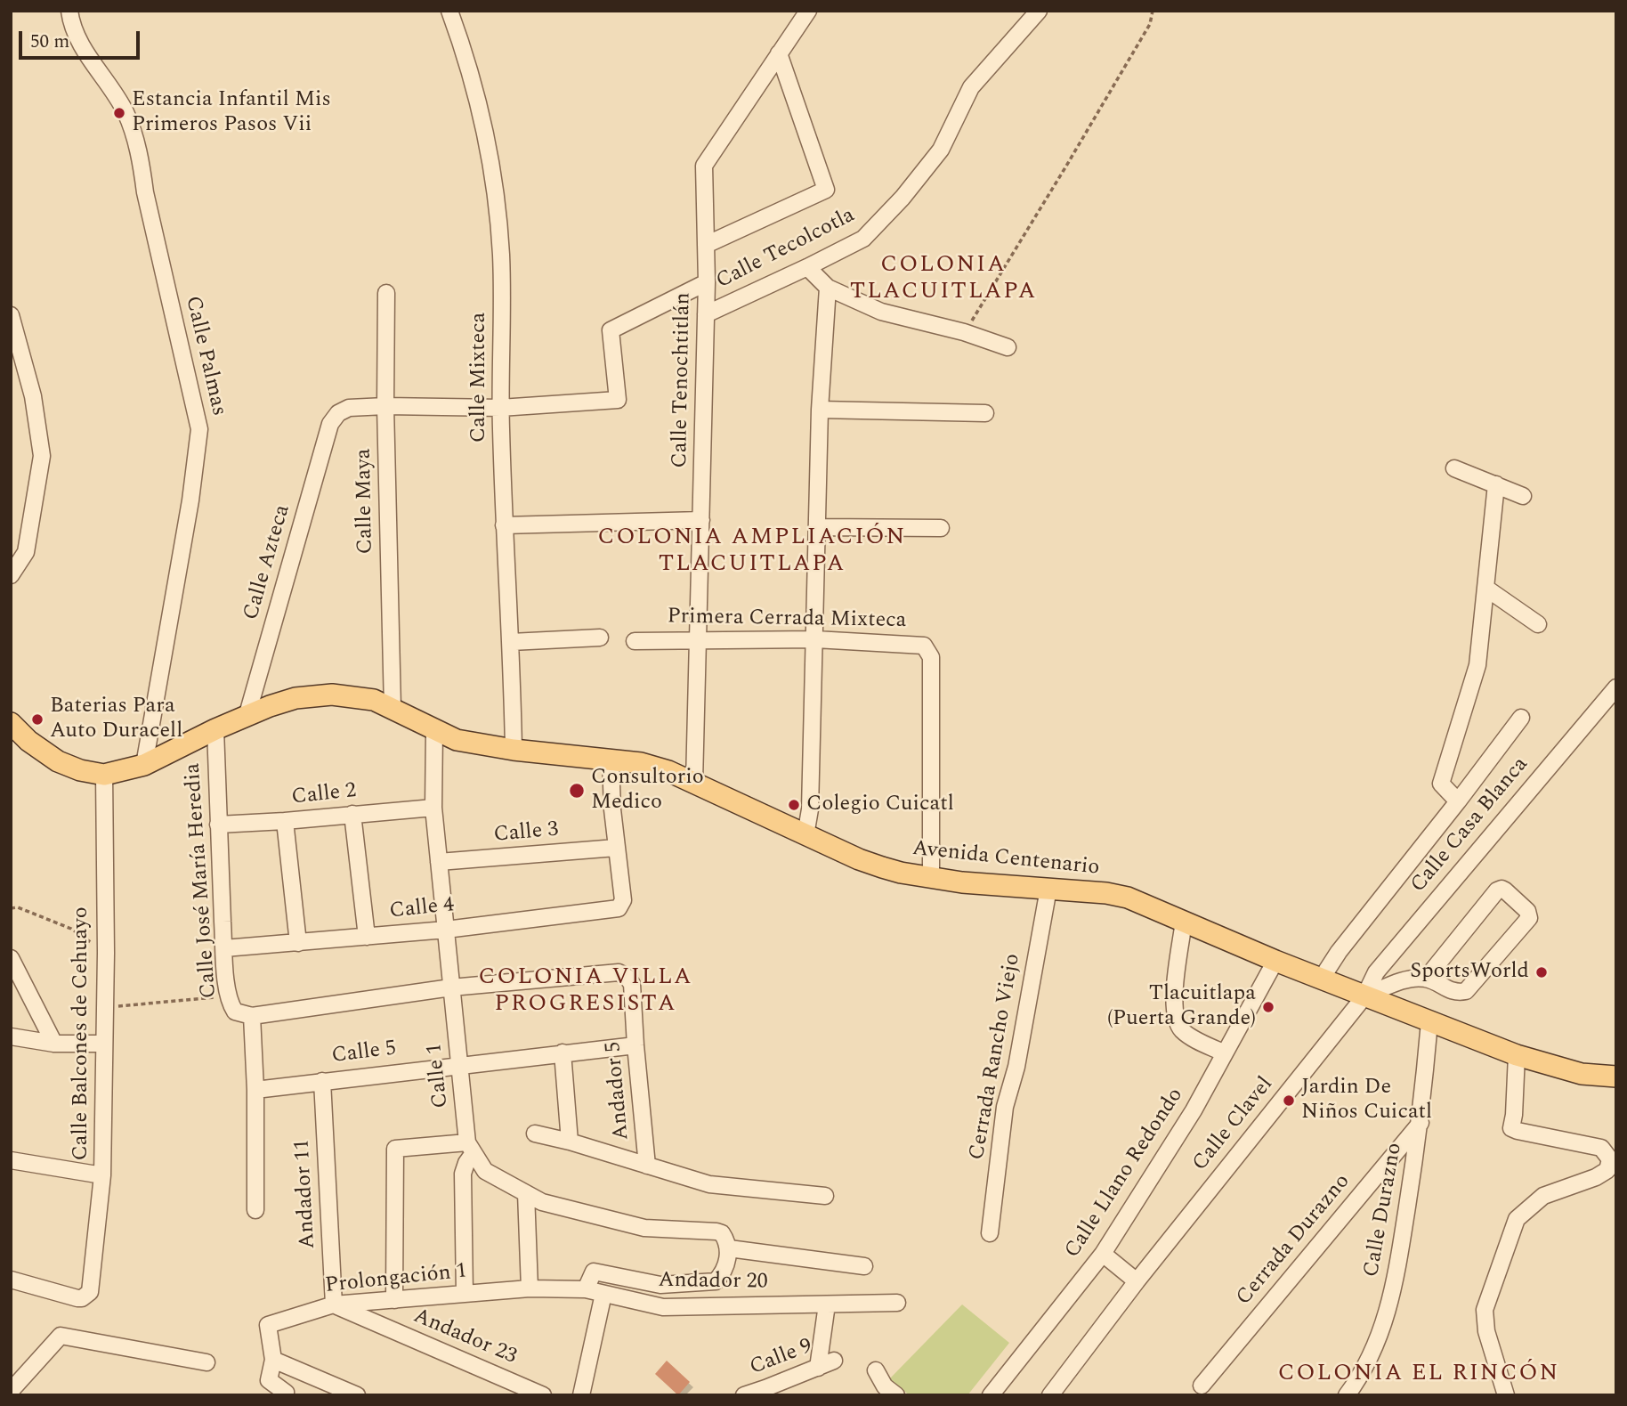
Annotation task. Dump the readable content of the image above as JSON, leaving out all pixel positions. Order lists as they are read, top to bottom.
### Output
{
  "streets": {
    "main road": ["Avenida Centenario"],
    "street": [
      "Calle Tecolcotla",
      "Calle Palmas",
      "Calle Mixteca",
      "Calle Tenochtitlán",
      "Calle Maya",
      "Calle Azteca",
      "Primera Cerrada Mixteca",
      "Calle 2",
      "Calle Casa Blanca",
      "Calle 3",
      "Calle José María Heredia",
      "Calle 4",
      "Calle Balcones de Cehuayo",
      "Calle 5",
      "Cerrada Rancho Viejo",
      "Calle 1",
      "Andador 5",
      "Calle Clavel",
      "Calle Llano Redondo",
      "Andador 11",
      "Calle Durazno",
      "Cerrada Durazno",
      "Prolongación 1",
      "Andador 20",
      "Andador 23",
      "Calle 9"
    ]
  },
  "crossings": [
    ["Calle Tecolcotla", "Calle Tenochtitlán"],
    ["Calle Palmas", "Avenida Centenario"],
    ["Calle Mixteca", "Avenida Centenario"],
    ["Calle Tenochtitlán", "Primera Cerrada Mixteca"],
    ["Calle Tenochtitlán", "Avenida Centenario"],
    ["Calle Maya", "Calle Azteca"],
    ["Calle Maya", "Avenida Centenario"],
    ["Calle Azteca", "Avenida Centenario"],
    ["Primera Cerrada Mixteca", "Avenida Centenario"],
    ["Calle 2", "Calle José María Heredia"],
    ["Calle 2", "Calle 1"],
    ["Calle Casa Blanca", "Avenida Centenario"],
    ["Calle Casa Blanca", "Calle Clavel"],
    ["Calle 3", "Calle 4"],
    ["Calle 3", "Calle 1"],
    ["Avenida Centenario", "Calle José María Heredia"],
    ["Avenida Centenario", "Calle Balcones de Cehuayo"],
    ["Avenida Centenario", "Cerrada Rancho Viejo"],
    ["Avenida Centenario", "Calle 1"],
    ["Avenida Centenario", "Calle Clavel"],
    ["Avenida Centenario", "Calle Llano Redondo"],
    ["Avenida Centenario", "Calle Durazno"],
    ["Calle José María Heredia", "Calle 4"],
    ["Calle 4", "Calle 1"],
    ["Calle 5", "Calle 1"],
    ["Calle 5", "Andador 5"],
    ["Calle 5", "Andador 11"],
    ["Calle 1", "Andador 5"],
    ["Andador 11", "Prolongación 1"],
    ["Andador 11", "Andador 23"],
    ["Calle Durazno", "Cerrada Durazno"],
    ["Prolongación 1", "Andador 20"],
    ["Prolongación 1", "Andador 23"]
  ],
  "districts": [
    "COLONIA TLACUITLAPA",
    "COLONIA AMPLIACIÓN TLACUITLAPA",
    "COLONIA VILLA PROGRESISTA",
    "COLONIA EL RINCÓN"
  ],
  "places": [
    "Estancia Infantil Mis Primeros Pasos Vii",
    "Baterias Para Auto Duracell",
    "Consultorio Medico",
    "Colegio Cuicatl",
    "SportsWorld",
    "Tlacuitlapa (Puerta Grande)",
    "Jardin De Niños Cuicatl"
  ],
  "scale_bar": "50 m"
}
